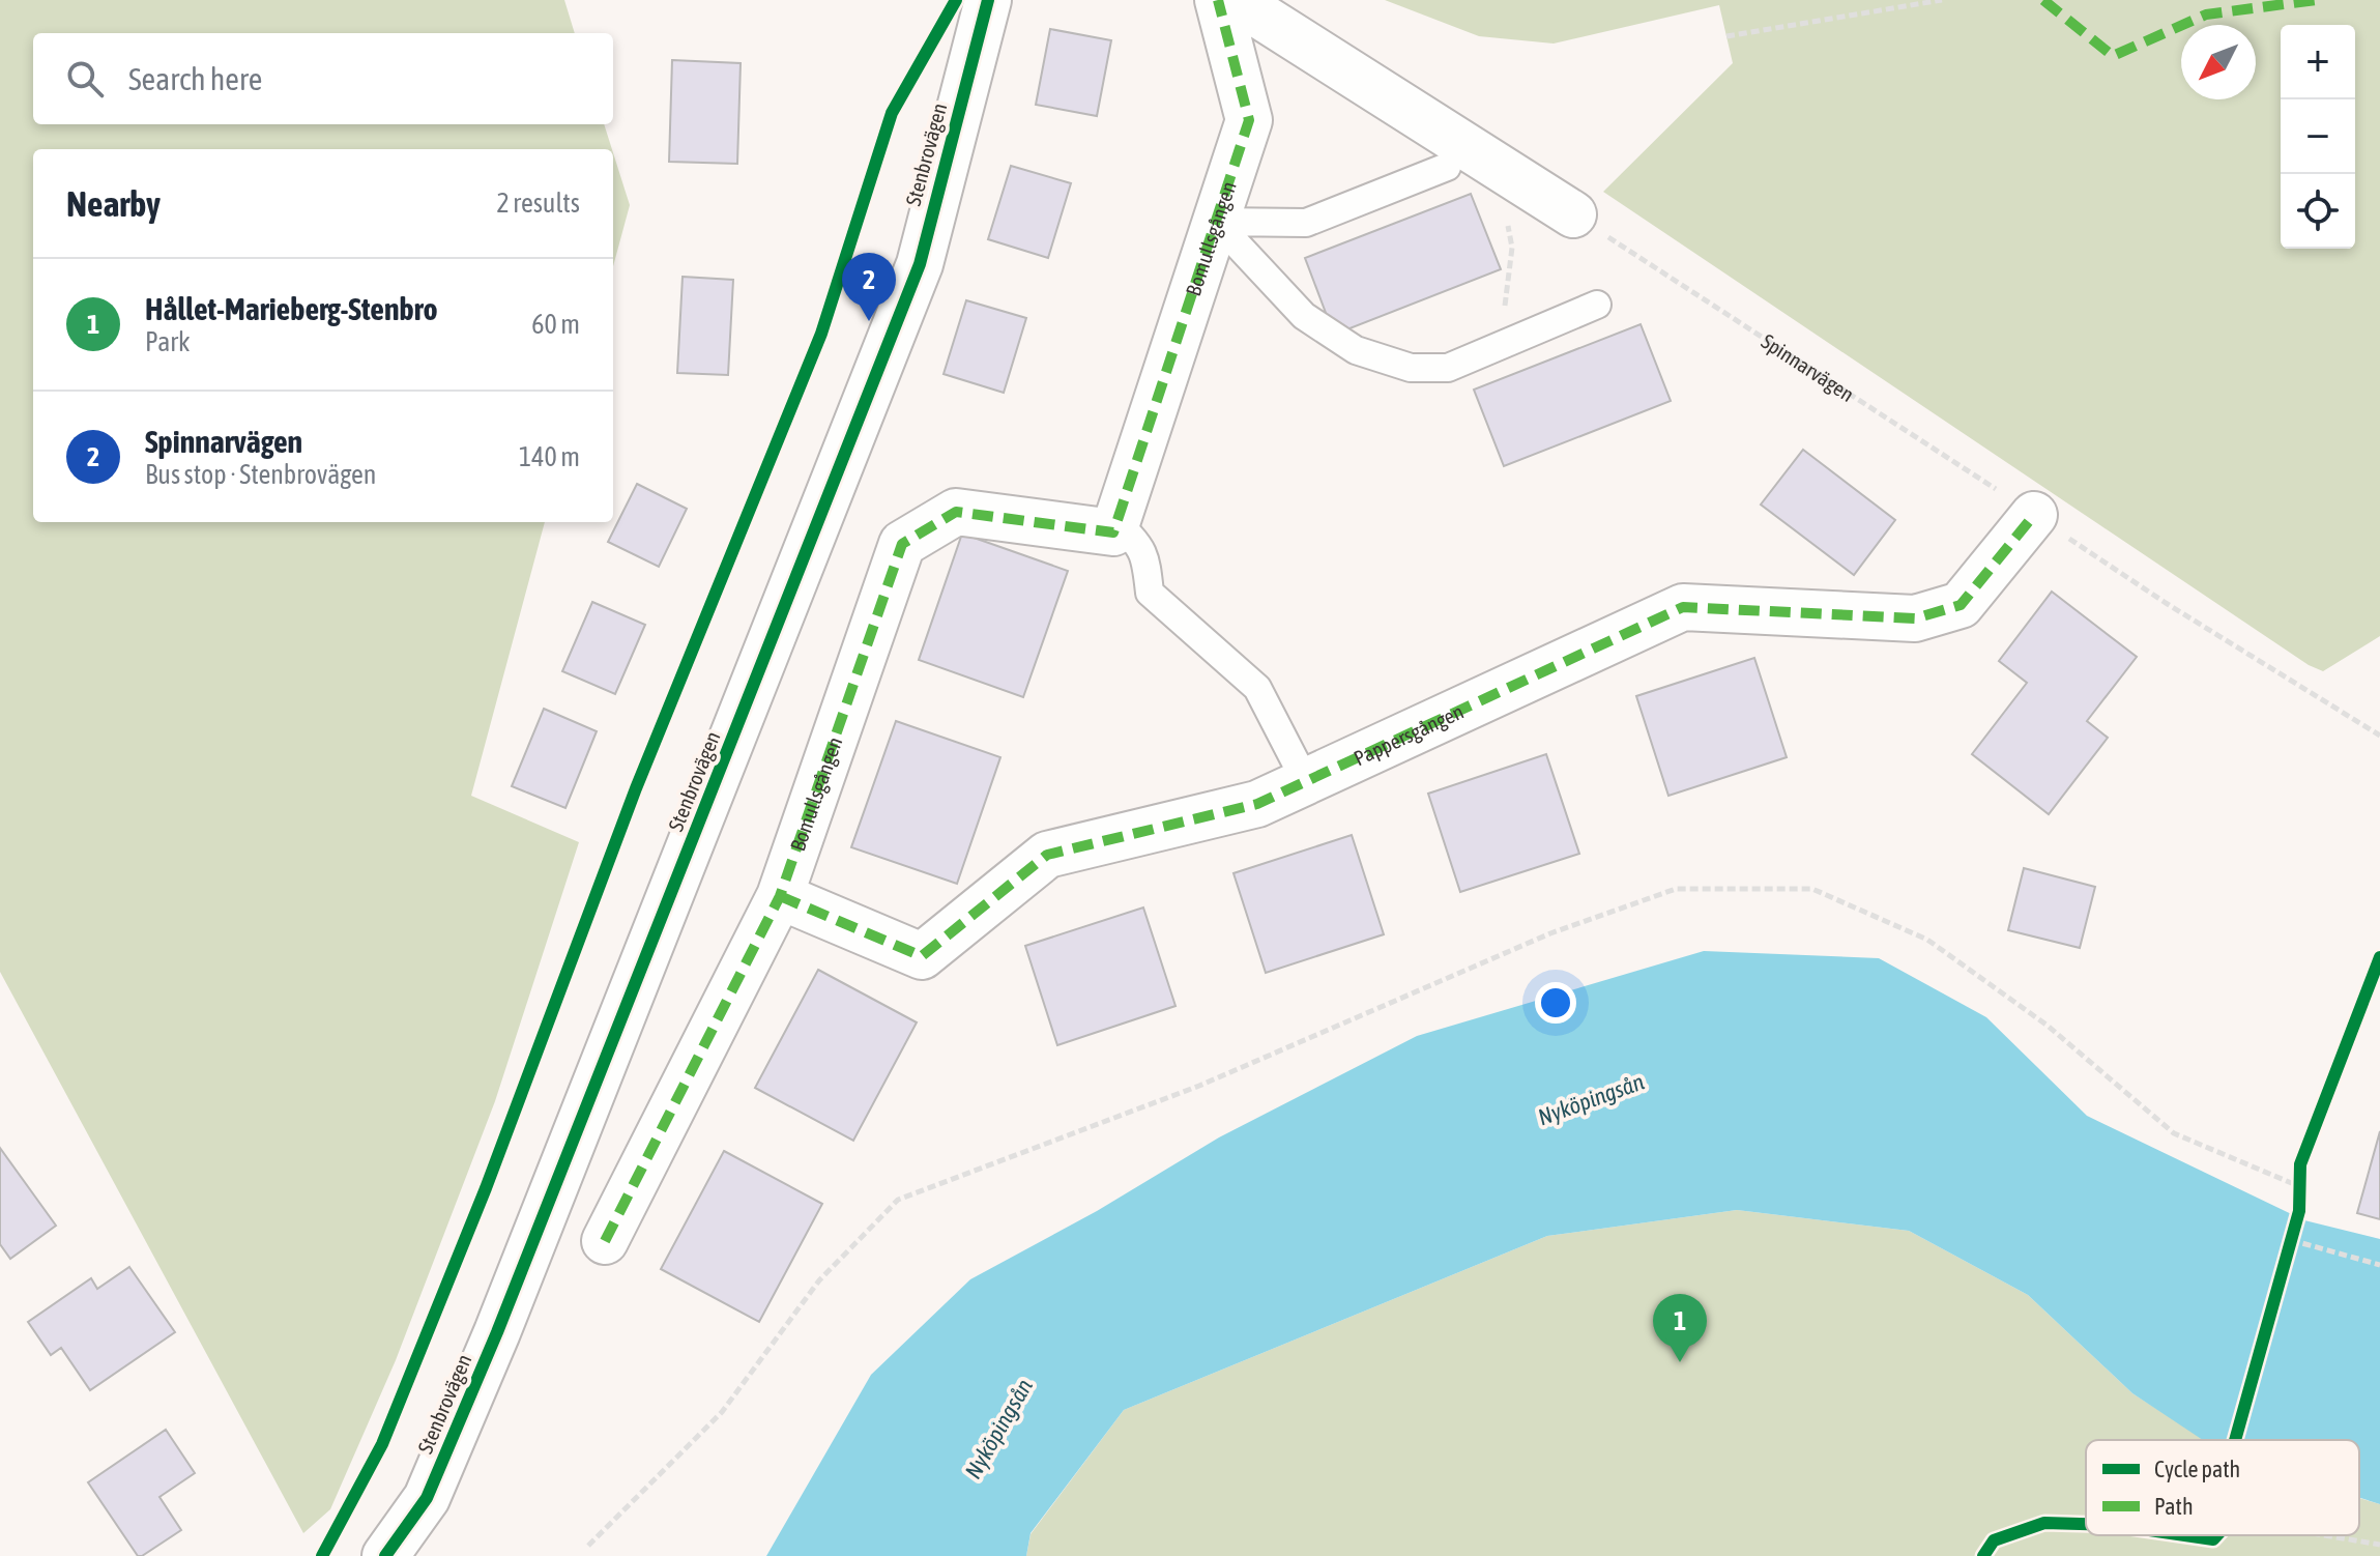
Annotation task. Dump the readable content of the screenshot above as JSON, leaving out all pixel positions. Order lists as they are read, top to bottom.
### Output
{
  "streets": {
    "street": ["Stenbrovägen", "Bomullsgången", "Pappersgången"],
    "path": ["Spinnarvägen"]
  },
  "crossings": [
    ["Bomullsgången", "Pappersgången"],
    ["Spinnarvägen", "Pappersgången"]
  ],
  "water": ["Nyköpingsån"],
  "legend": ["Cycle path", "Path"],
  "north": "bottom left",
  "page": {
    "map_buttons": ["+", "−"],
    "search": "Search here",
    "heading": ["Nearby", "2 results"],
    "pins": ["2", "1"],
    "list": [
      {
        "mark": "1",
        "name": "Hållet-Marieberg-Stenbro",
        "note": "Park",
        "value": "60 m"
      },
      {
        "mark": "2",
        "name": "Spinnarvägen",
        "note": "Bus stop · Stenbrovägen",
        "value": "140 m"
      }
    ]
  }
}
